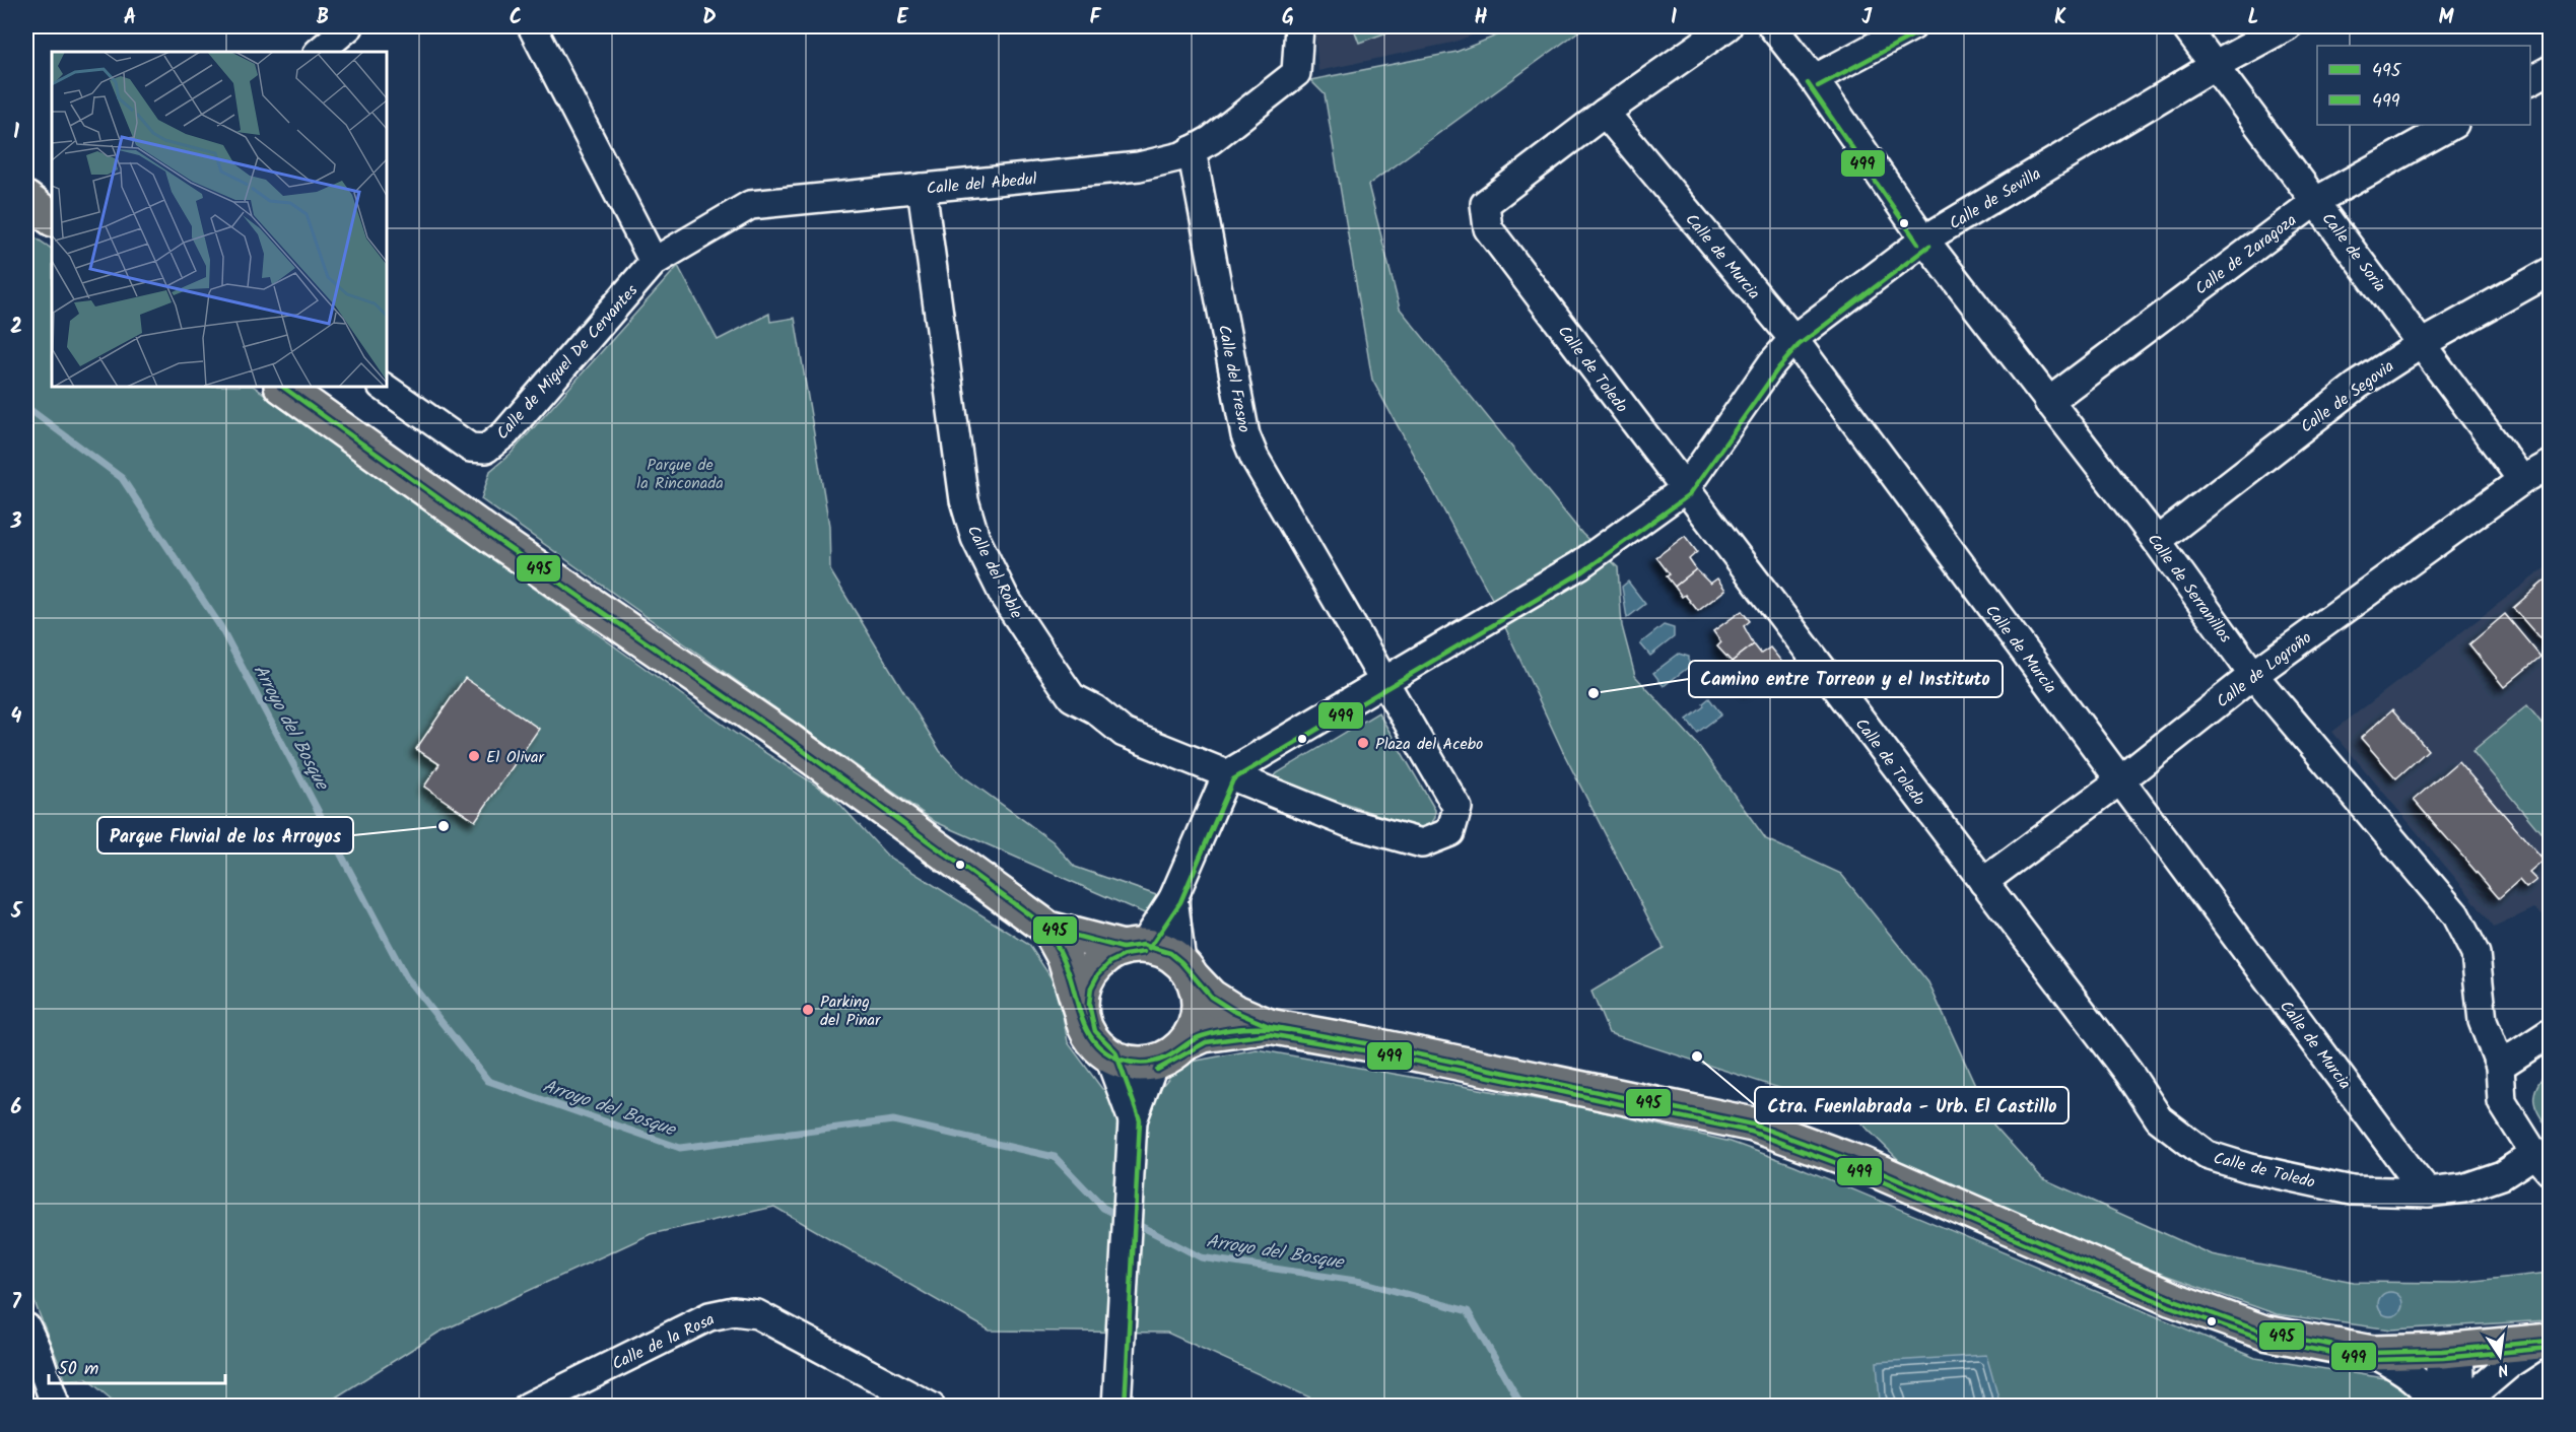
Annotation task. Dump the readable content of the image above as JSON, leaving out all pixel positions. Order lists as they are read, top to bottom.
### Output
{
  "streets": {
    "street": [
      "Calle del Abedul",
      "Calle de Sevilla",
      "Calle de Soria",
      "Calle de Zaragoza",
      "Calle de Murcia",
      "Calle de Miguel De Cervantes",
      "Calle de Toledo",
      "Calle del Fresno",
      "Calle de Segovia",
      "Calle del Roble",
      "Calle de Serranillos",
      "Calle de Logroño",
      "Calle de la Rosa"
    ]
  },
  "crossings": [
    ["Calle del Abedul", "Calle de Miguel De Cervantes"],
    ["Calle del Abedul", "Calle del Fresno"],
    ["Calle del Abedul", "Calle del Roble"],
    ["Calle de Sevilla", "Calle de Soria"],
    ["Calle de Sevilla", "Calle de Murcia"],
    ["Calle de Sevilla", "Calle de Toledo"],
    ["Calle de Sevilla", "Calle del Fresno"],
    ["Calle de Sevilla", "Calle del Roble"],
    ["Calle de Sevilla", "Calle de Serranillos"],
    ["Calle de Soria", "Calle de Zaragoza"],
    ["Calle de Soria", "Calle de Segovia"],
    ["Calle de Soria", "Calle de Logroño"],
    ["Calle de Zaragoza", "Calle de Serranillos"],
    ["Calle de Murcia", "Calle de Toledo"],
    ["Calle de Murcia", "Calle de Logroño"],
    ["Calle de Toledo", "Calle de Serranillos"],
    ["Calle de Toledo", "Calle de Logroño"],
    ["Calle de Segovia", "Calle de Serranillos"],
    ["Calle de Serranillos", "Calle de Logroño"]
  ],
  "water": ["Arroyo del Bosque"],
  "parks": ["Parque de la Rinconada"],
  "places": [
    "Camino entre Torreon y el Instituto",
    "Plaza del Acebo",
    "El Olivar",
    "Parque Fluvial de los Arroyos",
    "Parking del Pinar",
    "Ctra. Fuenlabrada - Urb. El Castillo"
  ],
  "lines": ["transit line 499", "transit line 495"],
  "legend": ["495", "499"],
  "scale_bar": "50 m",
  "north": "bottom",
  "grid": {
    "columns": [
      "A",
      "B",
      "C",
      "D",
      "E",
      "F",
      "G",
      "H",
      "I",
      "J",
      "K",
      "L",
      "M"
    ],
    "rows": [
      "1",
      "2",
      "3",
      "4",
      "5",
      "6",
      "7"
    ]
  }
}
